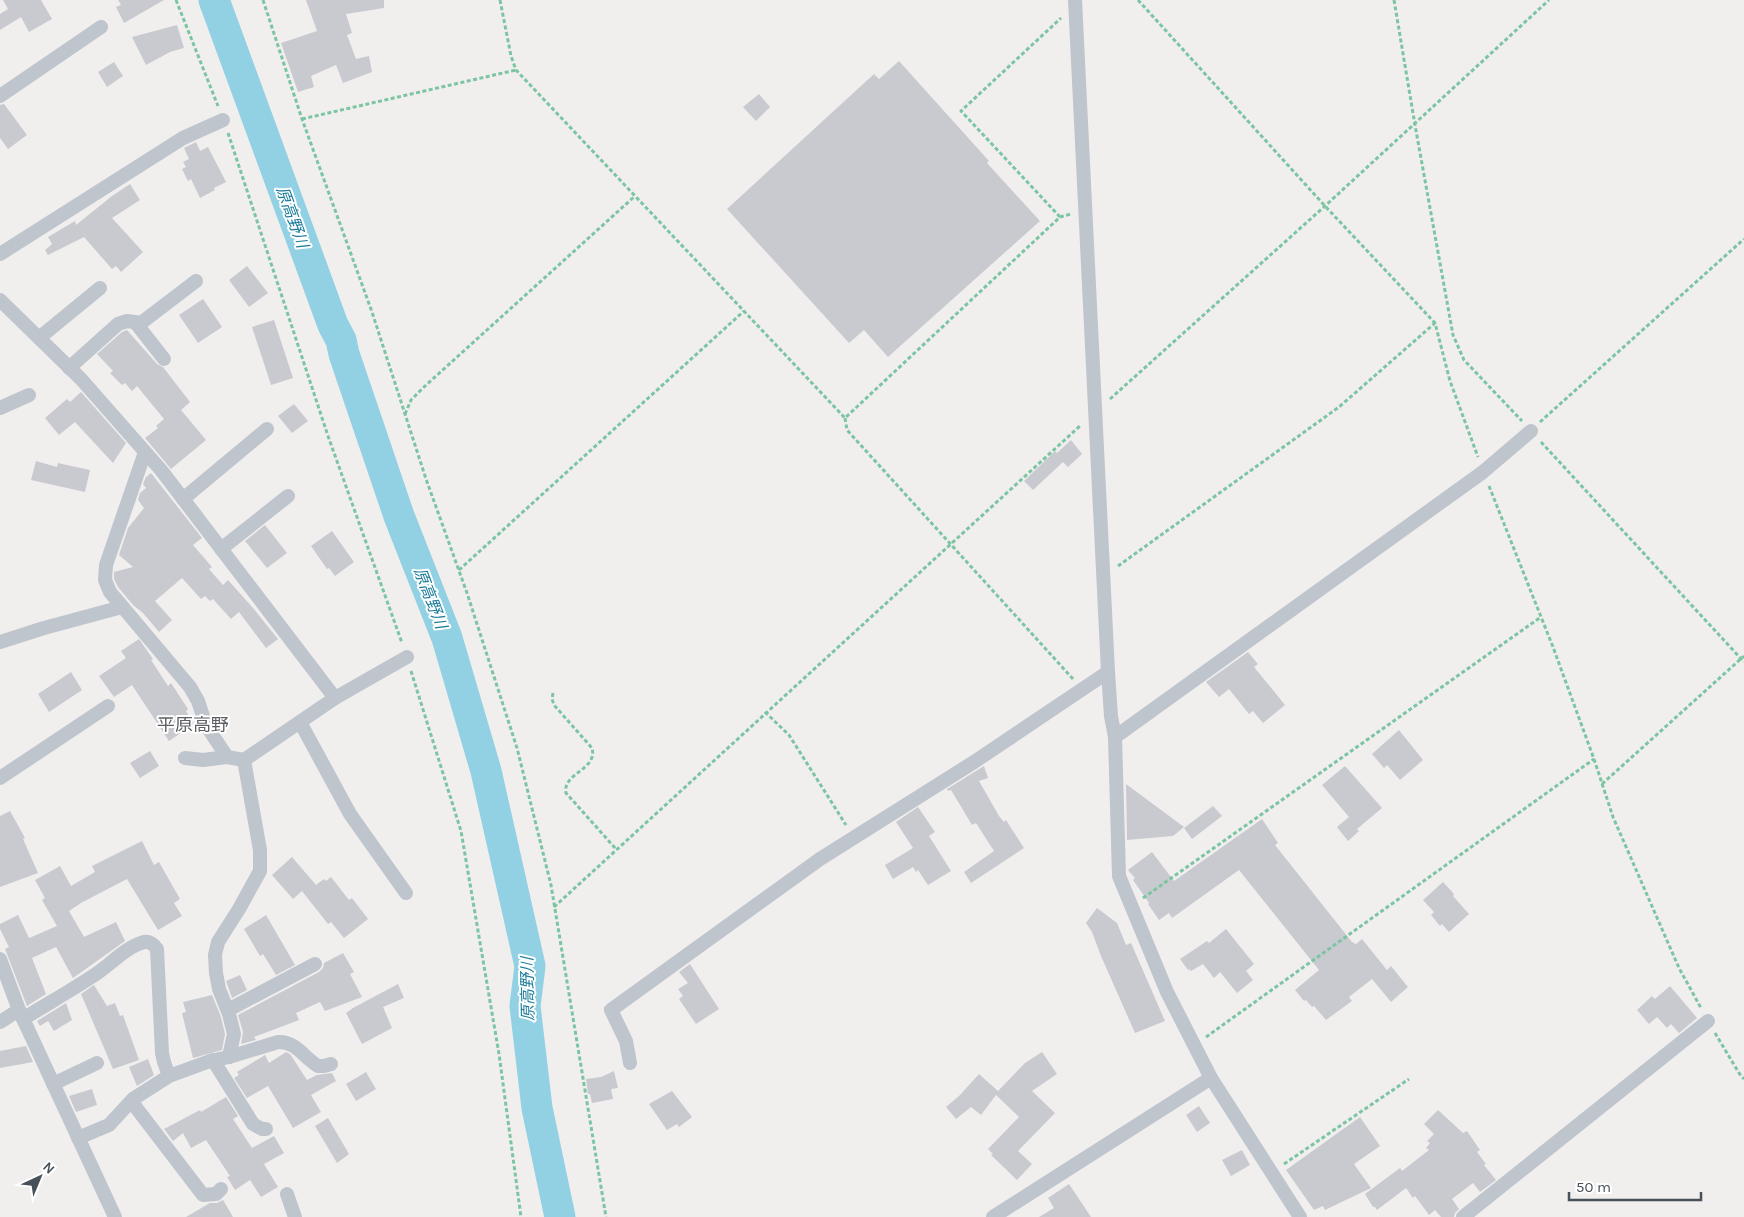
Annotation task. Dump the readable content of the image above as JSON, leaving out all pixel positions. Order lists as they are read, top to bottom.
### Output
{
  "districts": ["平原高野"],
  "water": ["原高野川"],
  "scale_bar": "50 m",
  "north": "top right"
}
